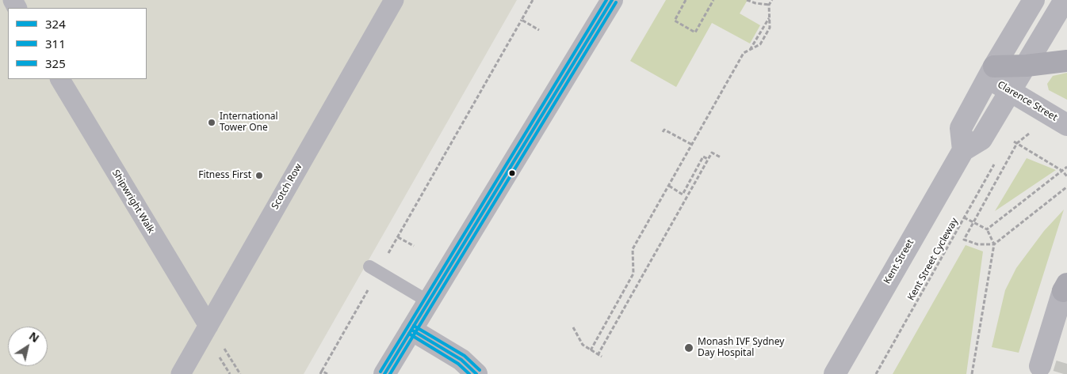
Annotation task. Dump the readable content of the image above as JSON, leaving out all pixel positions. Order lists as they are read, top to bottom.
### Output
{
  "streets": {
    "street": [
      "Clarence Street",
      "Scotch Row",
      "Shipwright Walk",
      "Kent Street"
    ],
    "path": ["Kent Street Cycleway"]
  },
  "crossings": [
    ["Clarence Street", "Kent Street"],
    ["Scotch Row", "Shipwright Walk"]
  ],
  "places": ["International Tower One", "Fitness First", "Monash IVF Sydney Day Hospital"],
  "lines": ["transit line 324", "transit line 325", "transit line 311"],
  "legend": ["324", "311", "325"],
  "north": "top right"
}
